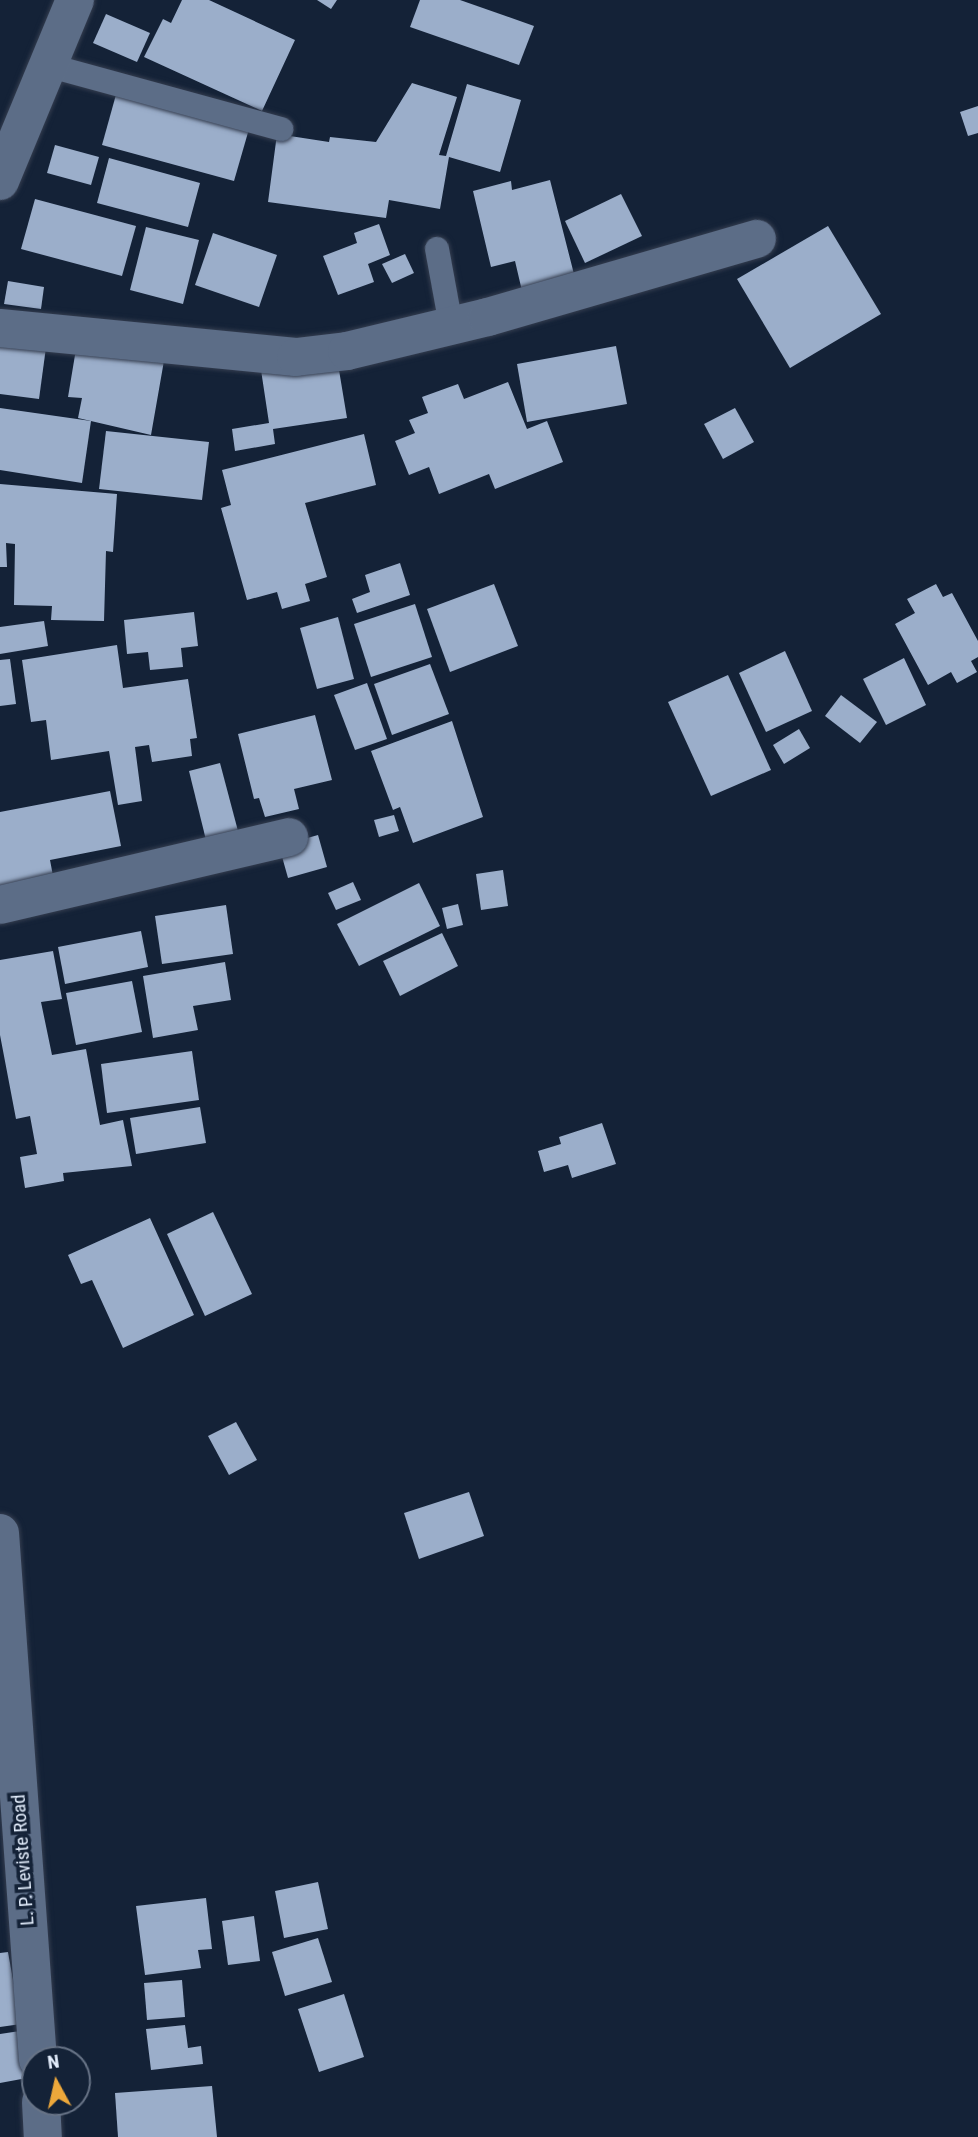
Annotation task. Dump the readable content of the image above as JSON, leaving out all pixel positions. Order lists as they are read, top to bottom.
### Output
{
  "streets": {
    "street": ["L. P. Leviste Road"]
  },
  "north": "top"
}
